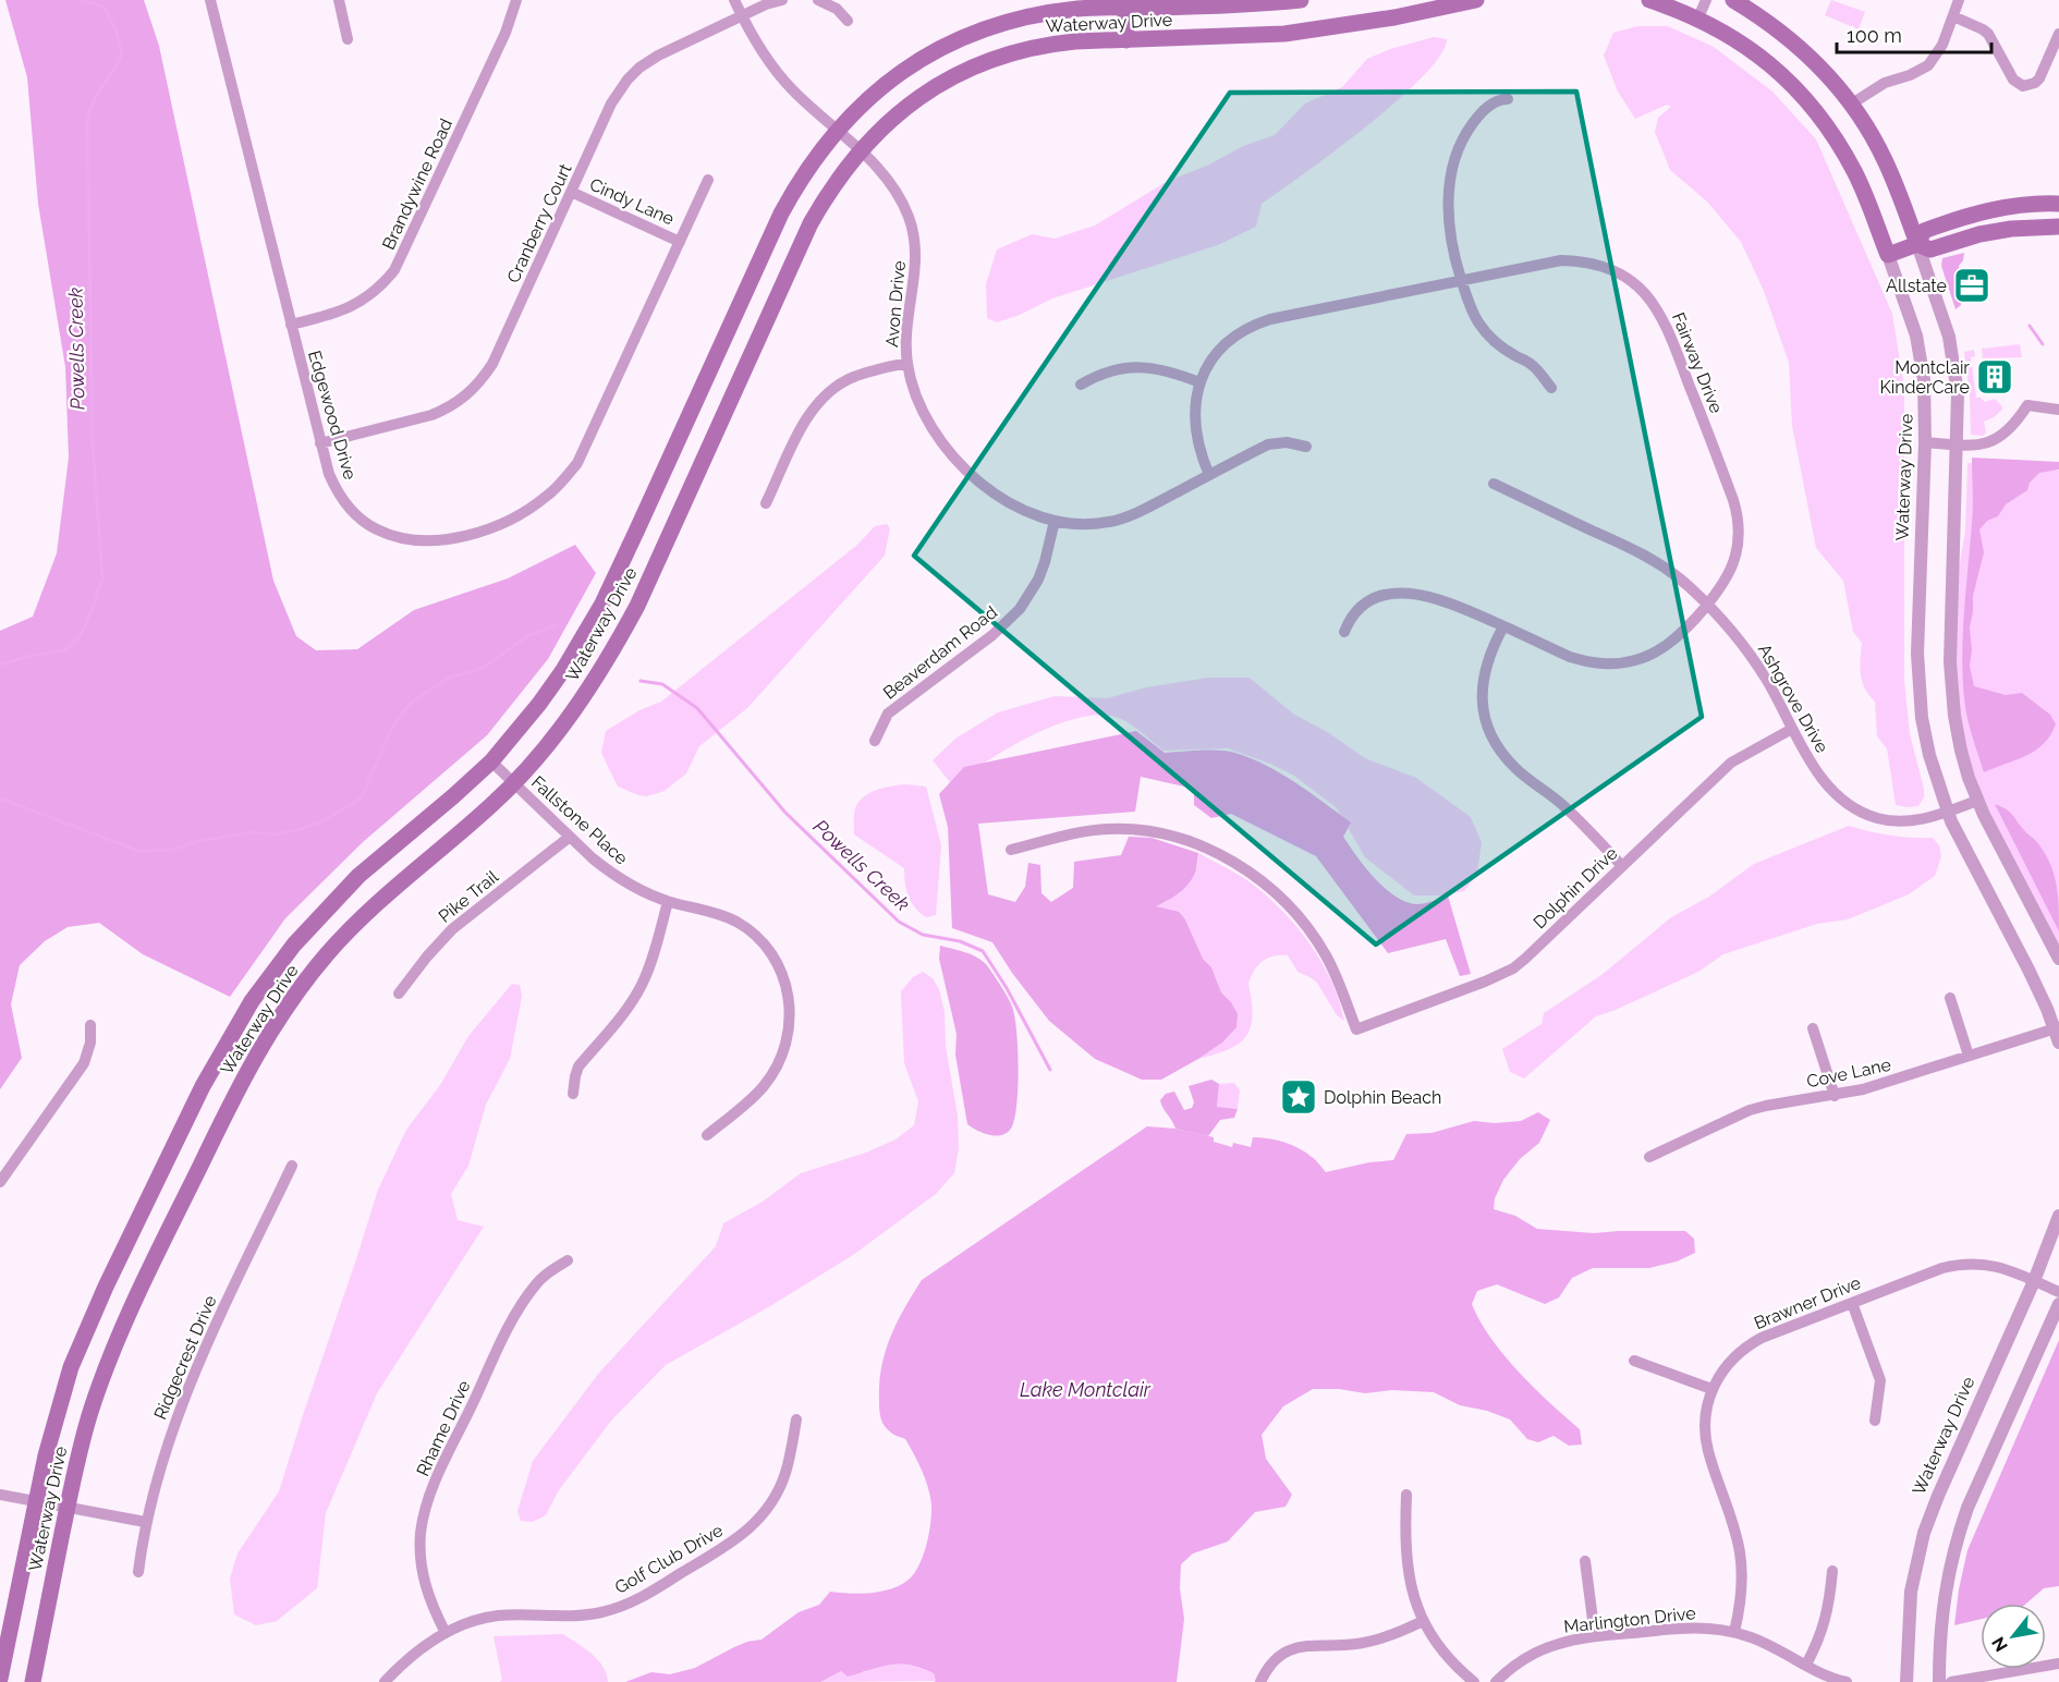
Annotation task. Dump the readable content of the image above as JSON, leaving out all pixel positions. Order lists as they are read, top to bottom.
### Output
{
  "streets": {
    "main road": ["Waterway Drive"],
    "street": [
      "Brandywine Road",
      "Cindy Lane",
      "Cranberry Court",
      "Avon Drive",
      "Fairway Drive",
      "Edgewood Drive",
      "Beaverdam Road",
      "Ashgrove Drive",
      "Fallstone Place",
      "Dolphin Drive",
      "Pike Trail",
      "Cove Lane",
      "Brawner Drive",
      "Ridgecrest Drive",
      "Rhame Drive",
      "Golf Club Drive",
      "Marlington Drive"
    ]
  },
  "crossings": [
    ["Waterway Drive", "Avon Drive"],
    ["Waterway Drive", "Ashgrove Drive"],
    ["Waterway Drive", "Fallstone Place"],
    ["Waterway Drive", "Cove Lane"],
    ["Waterway Drive", "Brawner Drive"],
    ["Brandywine Road", "Edgewood Drive"],
    ["Cindy Lane", "Cranberry Court"],
    ["Cindy Lane", "Edgewood Drive"],
    ["Cranberry Court", "Avon Drive"],
    ["Cranberry Court", "Edgewood Drive"],
    ["Avon Drive", "Fairway Drive"],
    ["Avon Drive", "Beaverdam Road"],
    ["Fairway Drive", "Ashgrove Drive"],
    ["Ashgrove Drive", "Dolphin Drive"],
    ["Fallstone Place", "Pike Trail"],
    ["Brawner Drive", "Marlington Drive"],
    ["Rhame Drive", "Golf Club Drive"]
  ],
  "water": ["Powells Creek", "Lake Montclair"],
  "places": {
    "office": ["Allstate"],
    "building": ["Montclair KinderCare"],
    "place": ["Dolphin Beach"]
  },
  "scale_bar": "100 m",
  "north": "bottom left"
}
